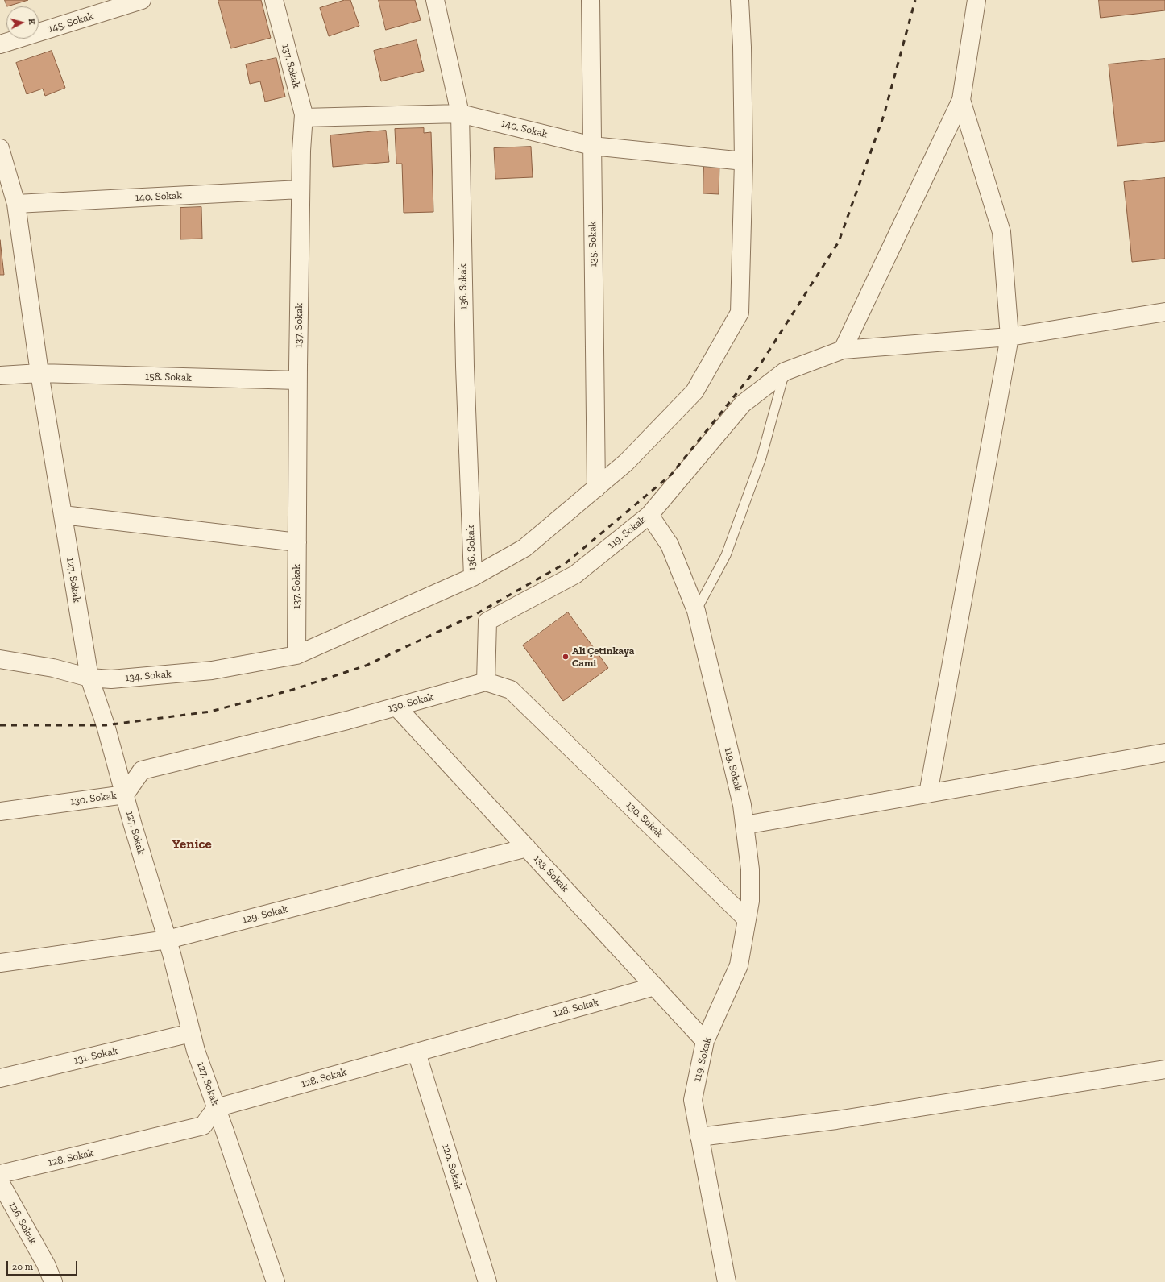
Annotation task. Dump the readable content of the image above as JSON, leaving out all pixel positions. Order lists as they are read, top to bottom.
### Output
{
  "streets": {
    "street": [
      "145. Sokak",
      "137. Sokak",
      "140. Sokak",
      "135. Sokak",
      "136. Sokak",
      "158. Sokak",
      "119. Sokak",
      "127. Sokak",
      "134. Sokak",
      "130. Sokak",
      "133. Sokak",
      "129. Sokak",
      "128. Sokak",
      "131. Sokak",
      "120. Sokak",
      "126. Sokak"
    ]
  },
  "crossings": [
    ["137. Sokak", "140. Sokak"],
    ["137. Sokak", "158. Sokak"],
    ["137. Sokak", "134. Sokak"],
    ["140. Sokak", "135. Sokak"],
    ["140. Sokak", "136. Sokak"],
    ["140. Sokak", "127. Sokak"],
    ["140. Sokak", "134. Sokak"],
    ["135. Sokak", "134. Sokak"],
    ["136. Sokak", "134. Sokak"],
    ["158. Sokak", "127. Sokak"],
    ["119. Sokak", "130. Sokak"],
    ["119. Sokak", "133. Sokak"],
    ["127. Sokak", "134. Sokak"],
    ["127. Sokak", "130. Sokak"],
    ["127. Sokak", "129. Sokak"],
    ["127. Sokak", "128. Sokak"],
    ["127. Sokak", "131. Sokak"],
    ["130. Sokak", "133. Sokak"],
    ["133. Sokak", "129. Sokak"],
    ["133. Sokak", "128. Sokak"],
    ["128. Sokak", "120. Sokak"]
  ],
  "districts": ["Yenice"],
  "places": ["Ali Çetinkaya Cami"],
  "scale_bar": "20 m",
  "north": "right"
}
